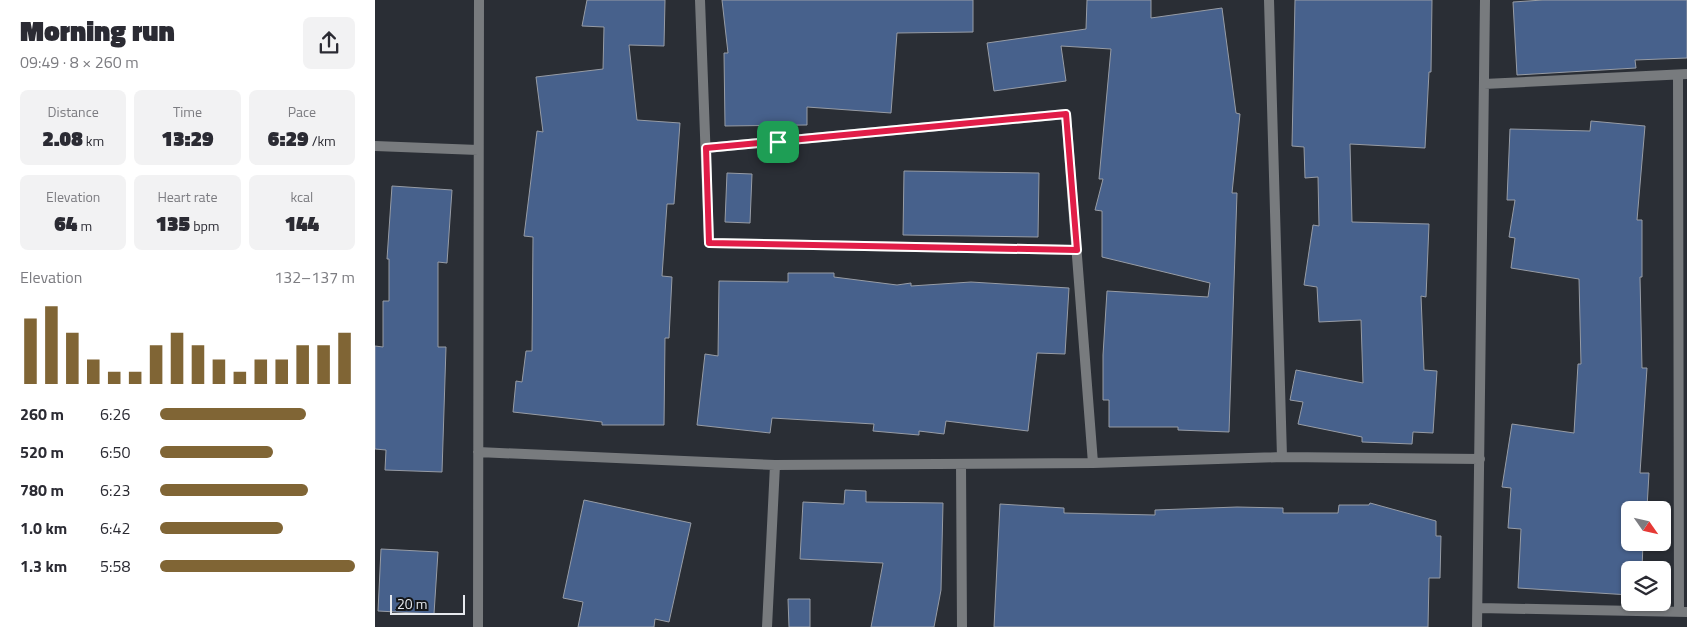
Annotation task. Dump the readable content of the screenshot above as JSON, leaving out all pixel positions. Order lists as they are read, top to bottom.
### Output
{
  "scale_bar": "20 m",
  "north": "bottom right",
  "page": {
    "heading": ["Morning run", "09:49 · 8 × 260 m"],
    "stats": [
      ["Distance", "2.08 km"],
      ["Time", "13:29"],
      ["Pace", "6:29 /km"],
      ["Elevation", "64 m"],
      ["Heart rate", "135 bpm"],
      ["kcal", "144"]
    ],
    "chart": ["Elevation", "132–137 m"],
    "list": [
      {
        "name": "260 m",
        "note": "6:26"
      },
      {
        "name": "520 m",
        "note": "6:50"
      },
      {
        "name": "780 m",
        "note": "6:23"
      },
      {
        "name": "1.0 km",
        "note": "6:42"
      },
      {
        "name": "1.3 km",
        "note": "5:58"
      }
    ],
    "scale": "20 m"
  }
}
